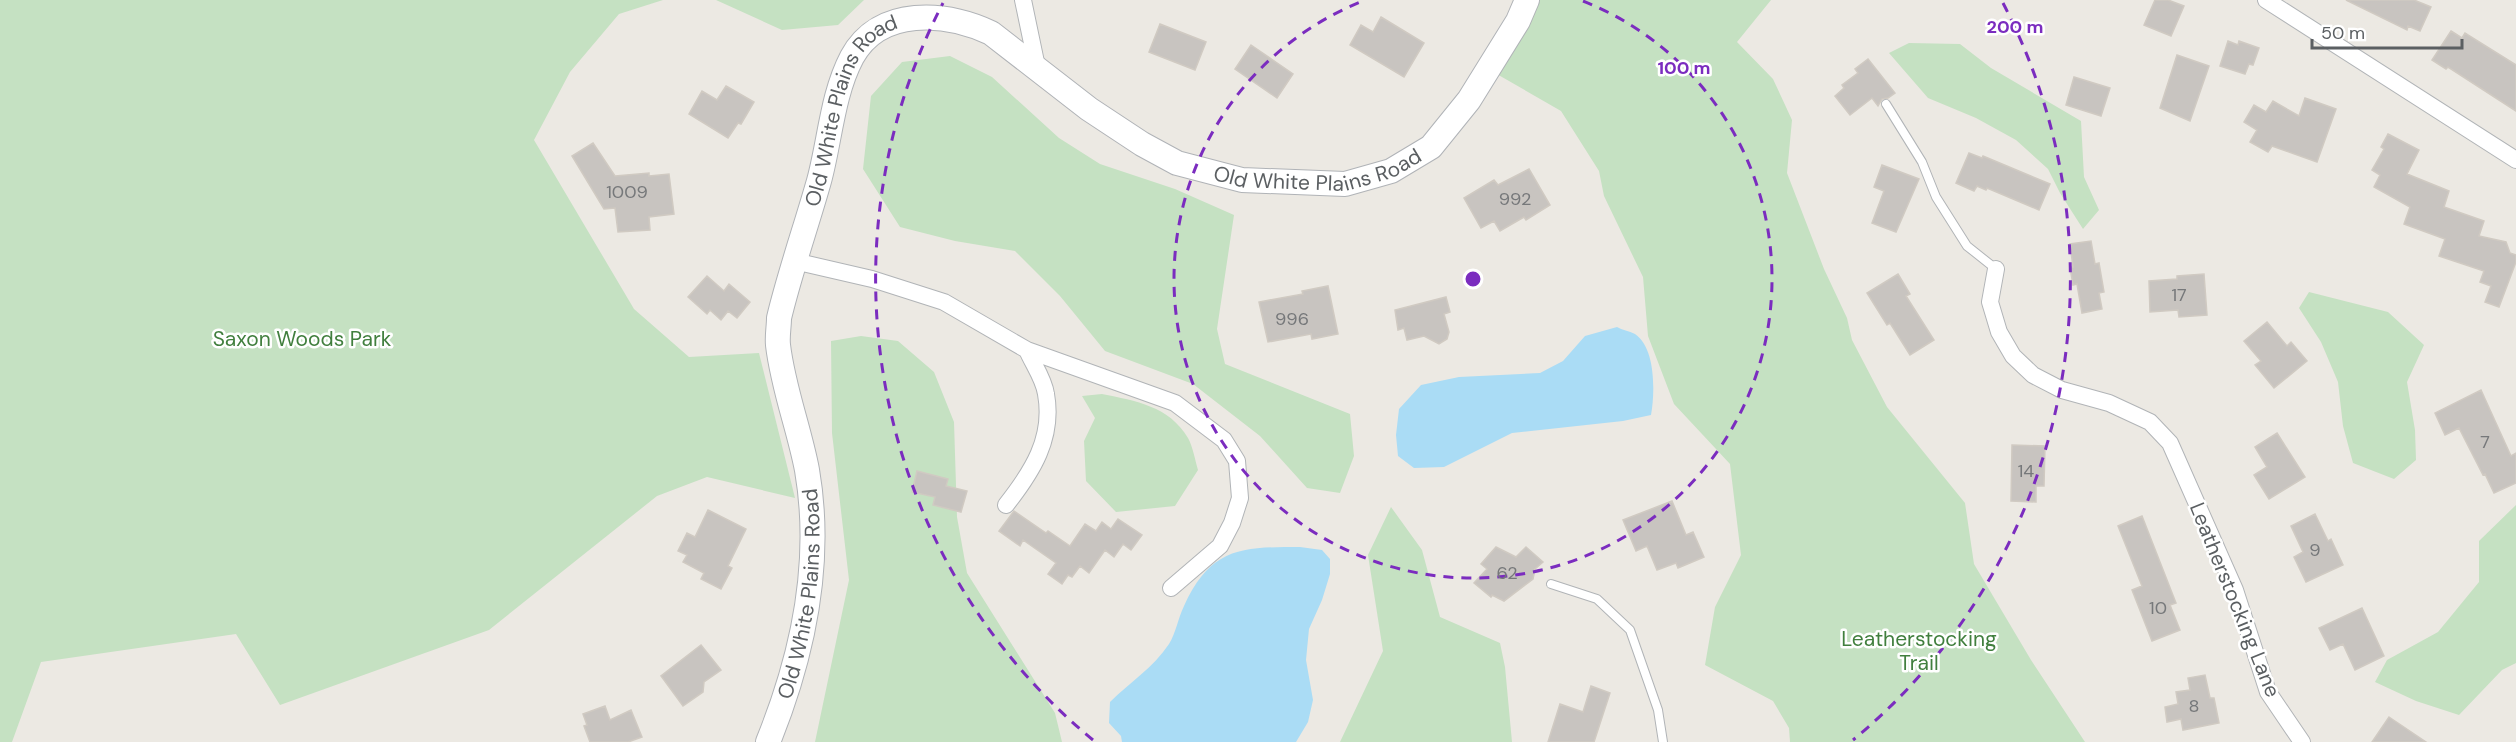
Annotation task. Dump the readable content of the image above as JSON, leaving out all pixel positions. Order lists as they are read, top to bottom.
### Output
{
  "streets": {
    "street": ["Old White Plains Road", "Leatherstocking Lane"]
  },
  "parks": ["Saxon Woods Park", "Leatherstocking Trail"],
  "house_numbers": [
    "1009",
    "992",
    "17",
    "996",
    "7",
    "14",
    "9",
    "62",
    "10",
    "8"
  ],
  "scale_bar": "50 m",
  "rings": ["200 m", "100 m"]
}
